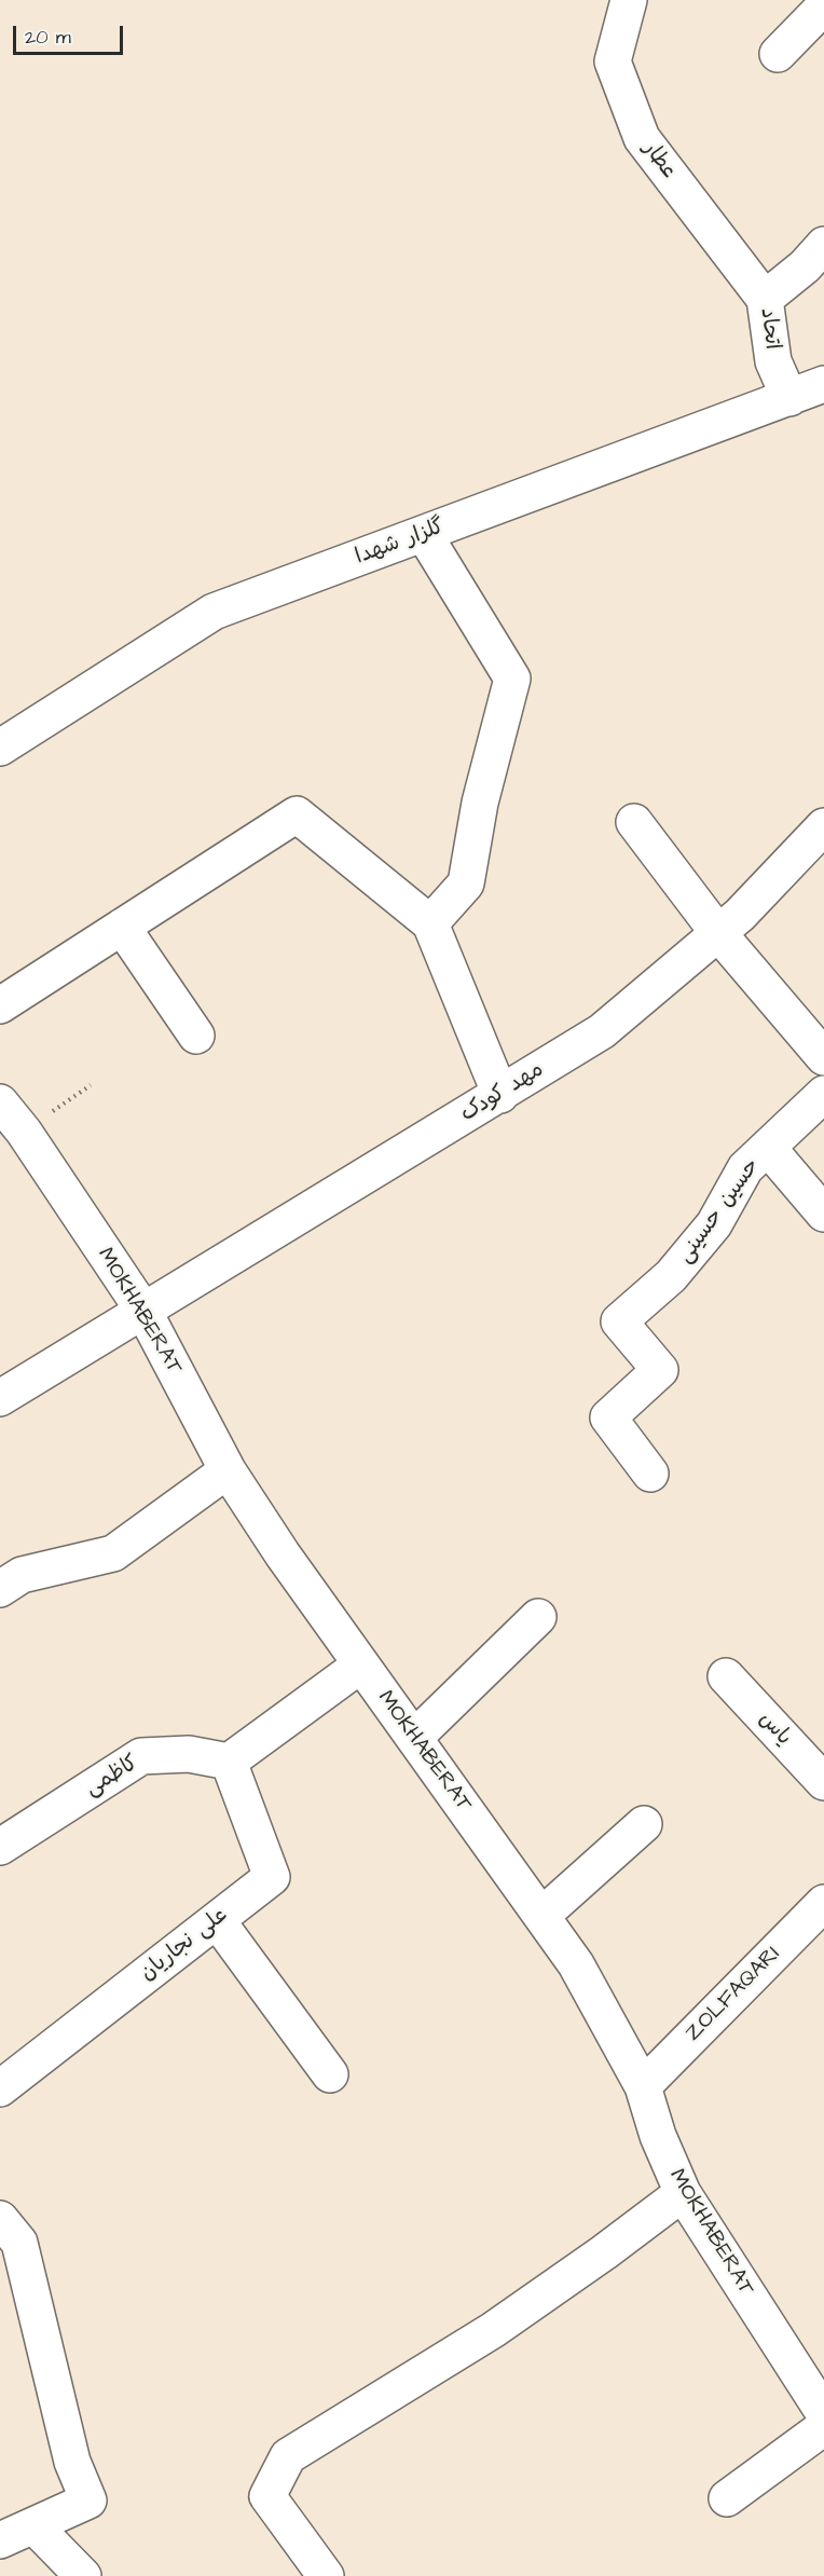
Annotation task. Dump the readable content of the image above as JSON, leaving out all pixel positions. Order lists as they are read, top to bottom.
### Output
{
  "streets": {
    "street": [
      "عطار",
      "اتحاد",
      "گلزار شهدا",
      "مهد کودک",
      "حسین حسینی",
      "MOKHABERAT",
      "یاس",
      "کاظمی",
      "علی نجاریان",
      "ZOLFAQARI"
    ]
  },
  "crossings": [
    ["عطار", "اتحاد"],
    ["اتحاد", "گلزار شهدا"],
    ["مهد کودک", "MOKHABERAT"],
    ["MOKHABERAT", "ZOLFAQARI"],
    ["کاظمی", "علی نجاریان"]
  ],
  "scale_bar": "20 m"
}
